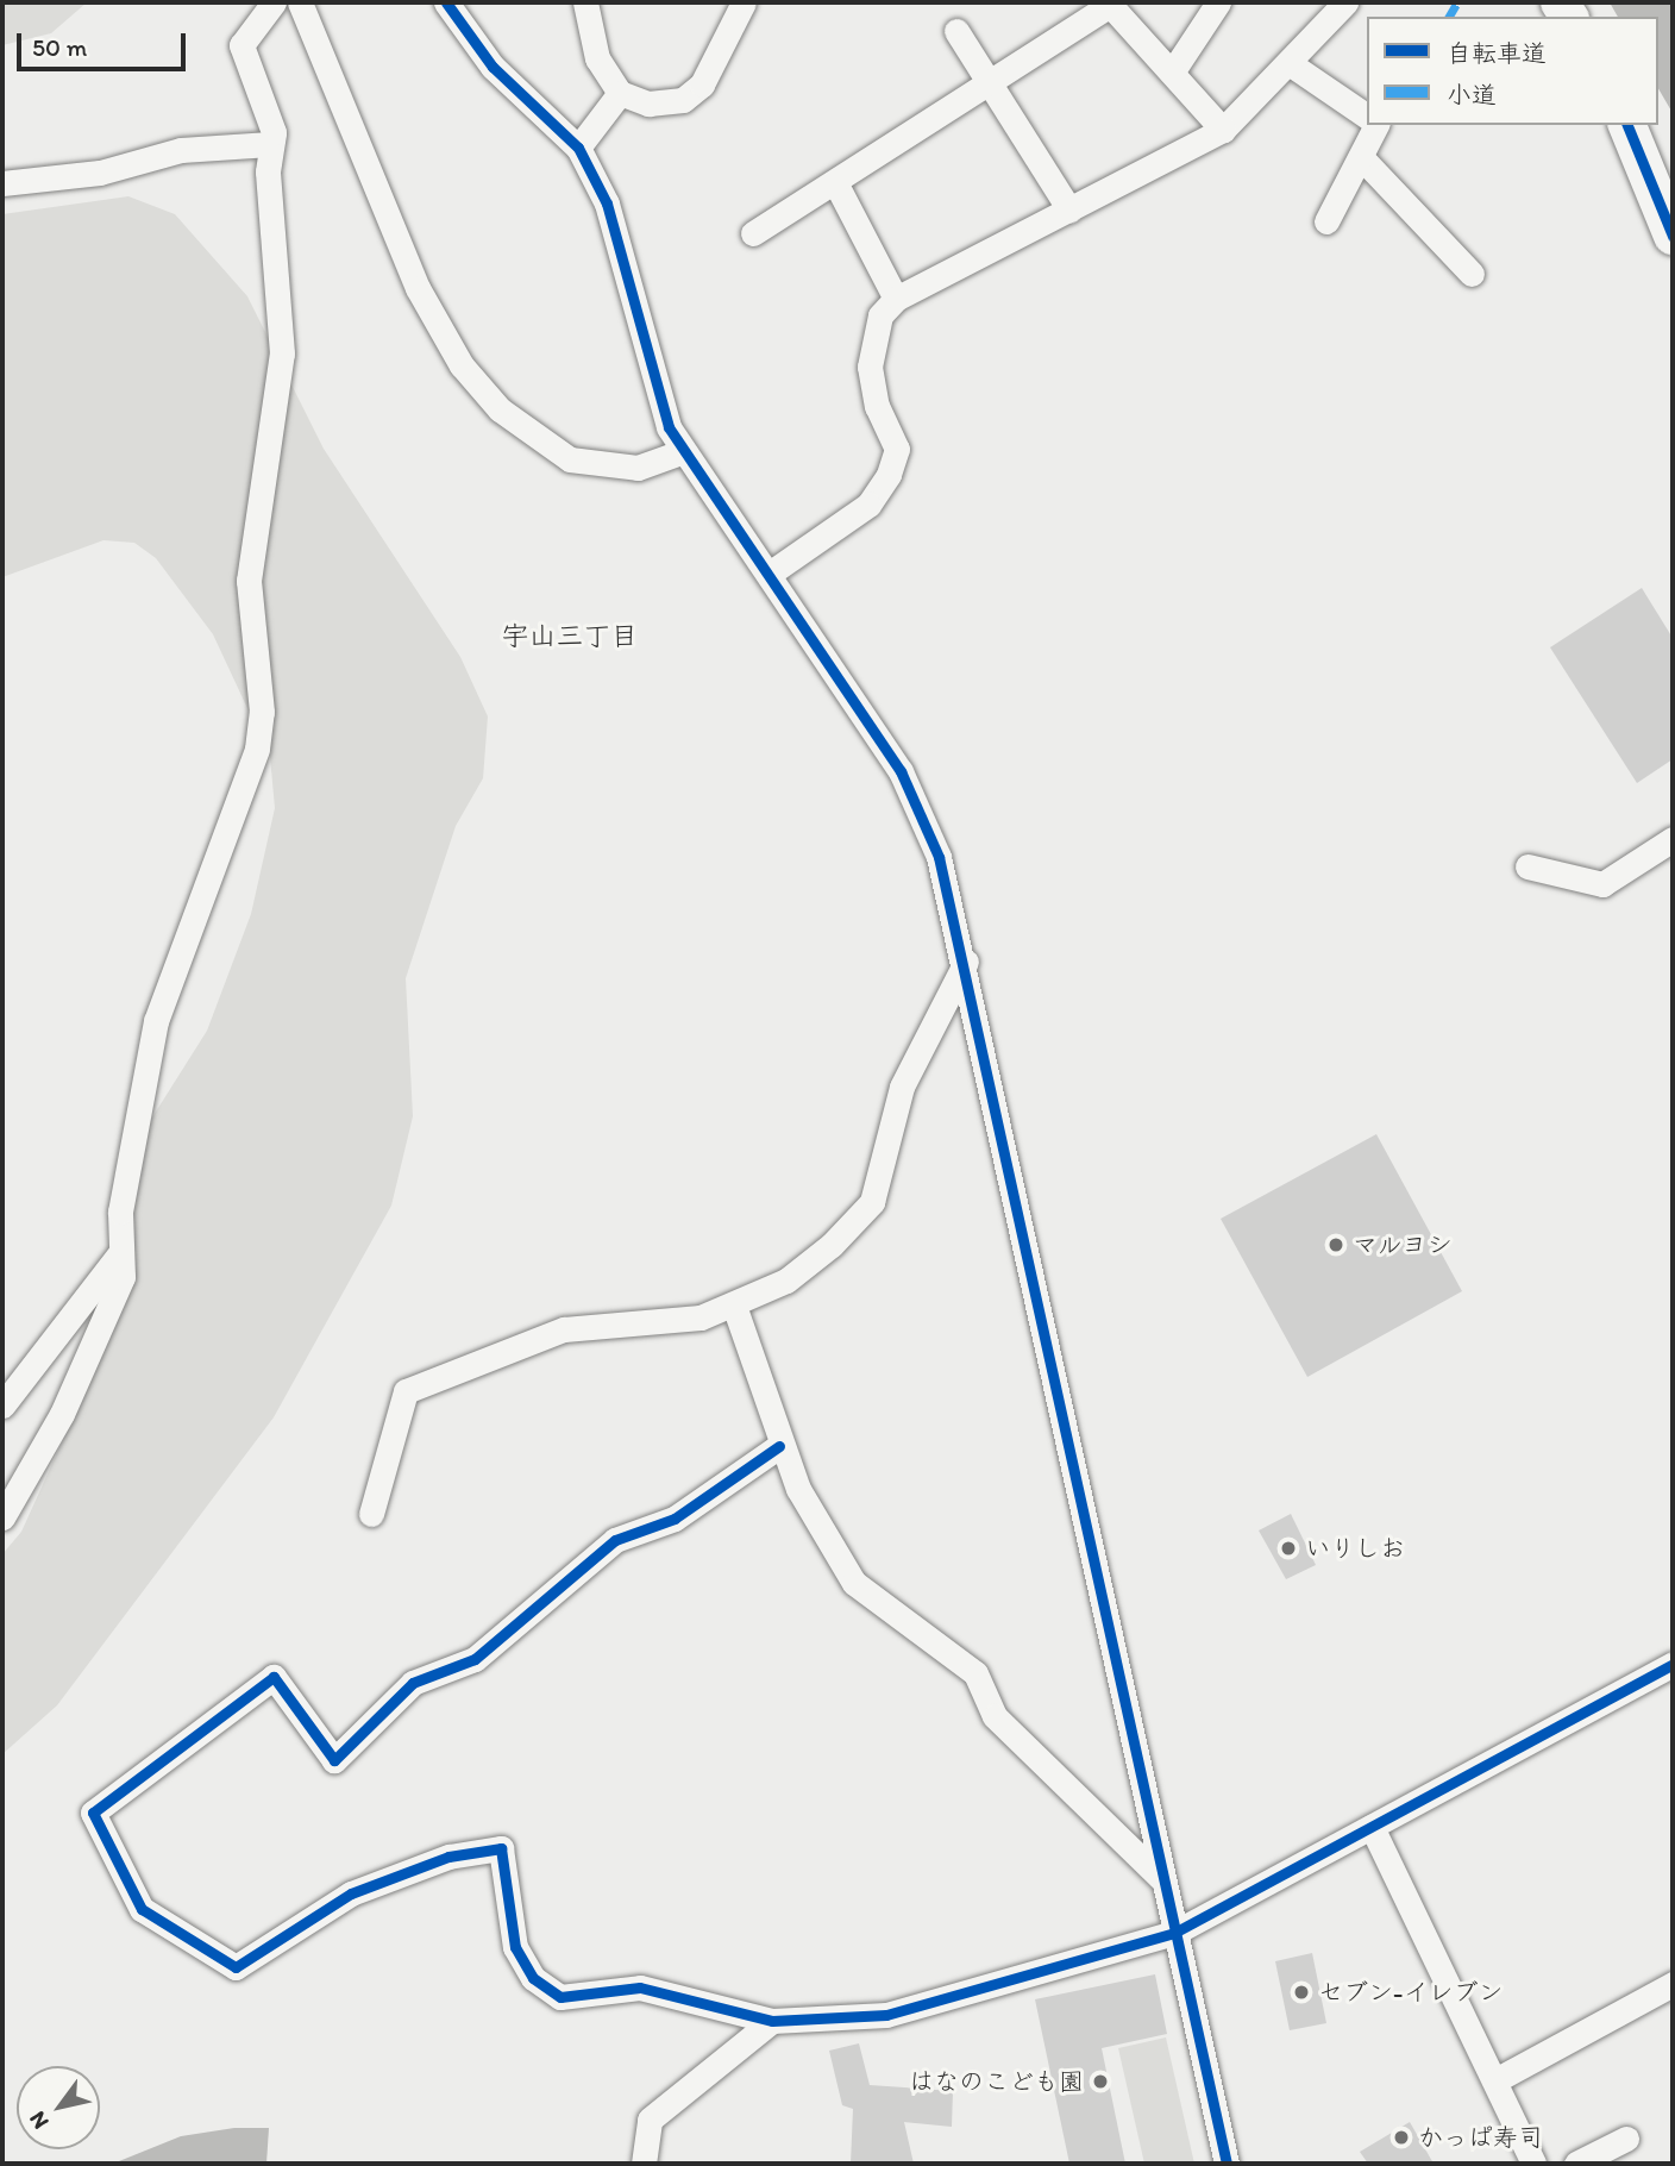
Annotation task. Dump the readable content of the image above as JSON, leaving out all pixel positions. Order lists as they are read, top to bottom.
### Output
{
  "districts": ["宇山三丁目"],
  "places": [
    "マルヨシ",
    "いりしお",
    "セブン-イレブン",
    "はなのこども園",
    "かっぱ寿司"
  ],
  "legend": ["自転車道", "小道"],
  "scale_bar": "50 m",
  "north": "bottom left"
}
